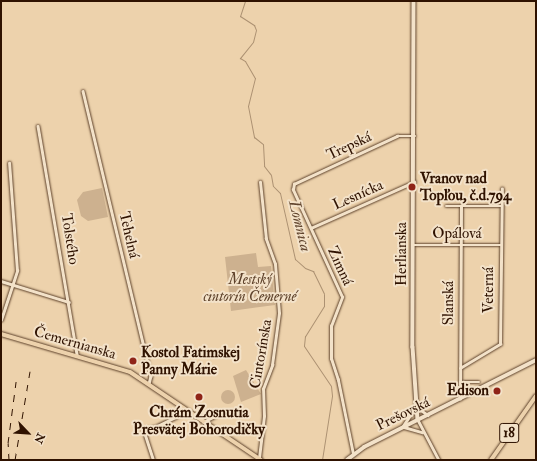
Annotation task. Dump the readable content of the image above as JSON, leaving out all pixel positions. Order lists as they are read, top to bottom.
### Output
{
  "streets": {
    "main road": [
      "Herlianska",
      "Čemernianska",
      "Prešovská",
      "18"
    ],
    "street": [
      "Trepská",
      "Lesnícka",
      "Opálová",
      "Tehelná",
      "Tolstého",
      "Zimná",
      "Veterná",
      "Slanská",
      "Cintorínska"
    ]
  },
  "crossings": [
    ["Trepská", "Herlianska"],
    ["Trepská", "Zimná"],
    ["Lesnícka", "Herlianska"],
    ["Lesnícka", "Zimná"],
    ["Opálová", "Herlianska"],
    ["Opálová", "Veterná"],
    ["Opálová", "Slanská"],
    ["Tehelná", "Čemernianska"],
    ["Tolstého", "Čemernianska"],
    ["Herlianska", "Prešovská"],
    ["Zimná", "Prešovská"],
    ["Veterná", "Slanská"],
    ["Slanská", "Prešovská"],
    ["Čemernianska", "Cintorínska"]
  ],
  "water": ["Lomnica"],
  "parks": ["Mestský cintorín Čemerné"],
  "places": [
    "Vranov nad Topľou, č.d.794",
    "Kostol Fatimskej Panny Márie",
    "Edison",
    "Chrám Zosnutia Presvätej Bohorodičky"
  ],
  "north": "bottom right"
}
